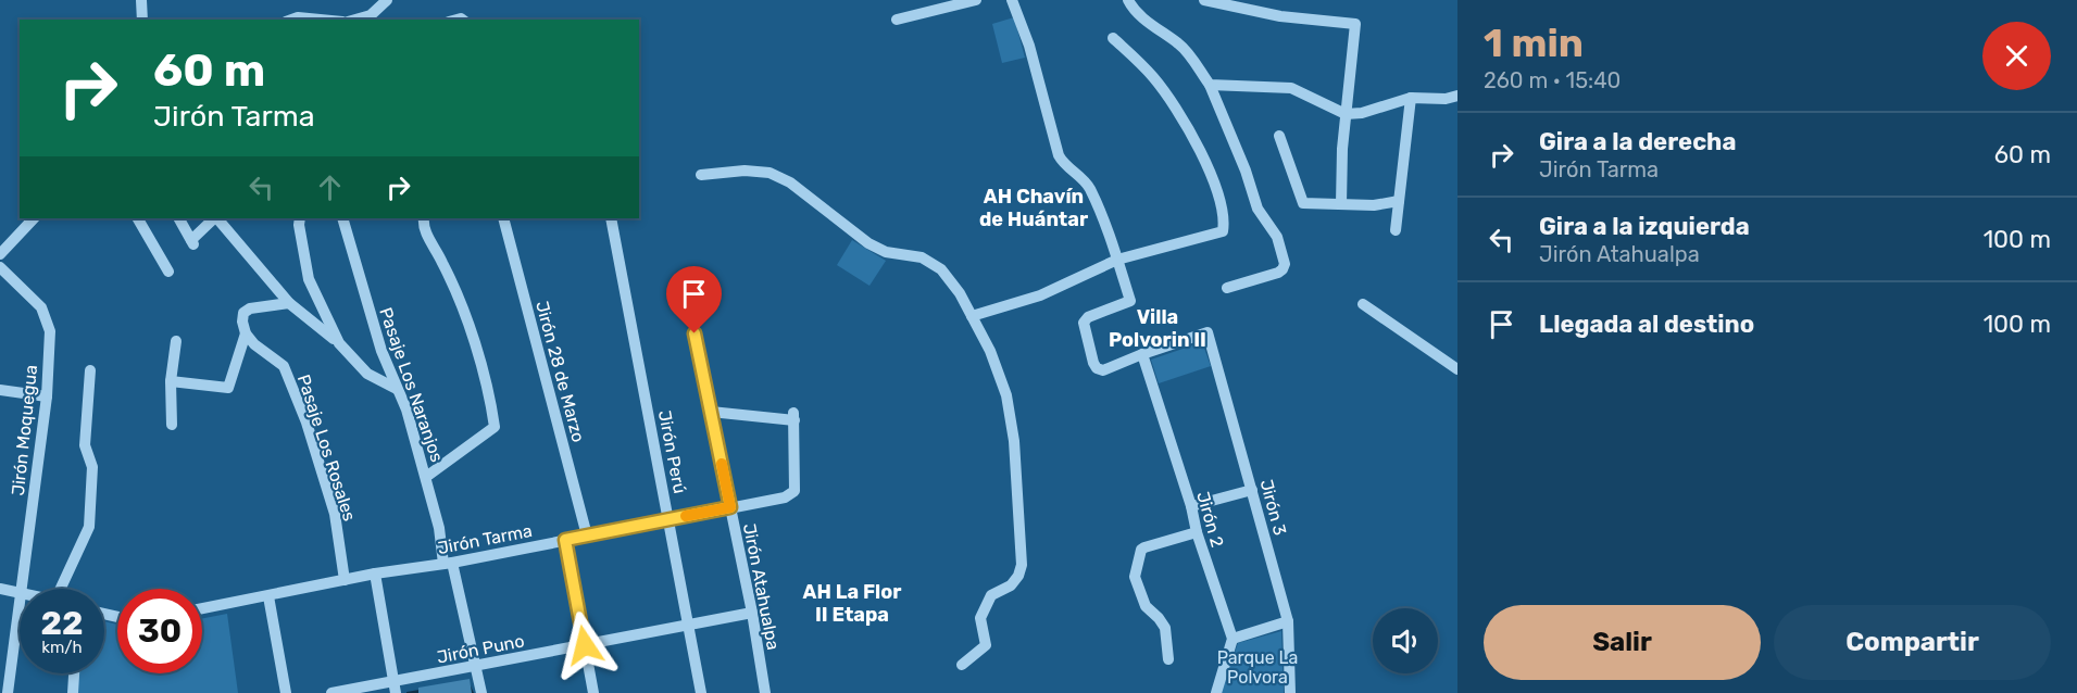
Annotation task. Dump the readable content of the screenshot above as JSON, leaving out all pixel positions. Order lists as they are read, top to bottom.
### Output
{
  "streets": {
    "street": [
      "Jirón 28 de Marzo",
      "Pasaje Los Naranjos",
      "Jirón Moquegua",
      "Pasaje Los Rosales",
      "Jirón Perú",
      "Jirón 3",
      "Jirón 2",
      "Jirón Tarma",
      "Jirón Atahualpa",
      "Jirón Puno"
    ]
  },
  "crossings": [
    ["Jirón 28 de Marzo", "Jirón Tarma"],
    ["Pasaje Los Naranjos", "Jirón Tarma"],
    ["Pasaje Los Naranjos", "Jirón Puno"],
    ["Pasaje Los Rosales", "Jirón Tarma"],
    ["Jirón Perú", "Jirón Tarma"],
    ["Jirón Perú", "Jirón Puno"],
    ["Jirón 3", "Jirón 2"],
    ["Jirón Tarma", "Jirón Atahualpa"],
    ["Jirón Atahualpa", "Jirón Puno"]
  ],
  "districts": ["AH Chavín de Huántar", "Villa Polvorin II", "AH La Flor II Etapa"],
  "parks": ["Parque La Polvora"],
  "page": {
    "heading": ["1 min", "260 m · 15:40"],
    "turn": ["60 m", "Jirón Tarma"],
    "list": [
      {
        "name": "Gira a la derecha",
        "note": "Jirón Tarma",
        "value": "60 m"
      },
      {
        "name": "Gira a la izquierda",
        "note": "Jirón Atahualpa",
        "value": "100 m"
      },
      {
        "name": "Llegada al destino",
        "value": "100 m"
      }
    ],
    "speed": "22 km/h",
    "limit": "30",
    "buttons": ["Salir", "Compartir"]
  }
}
